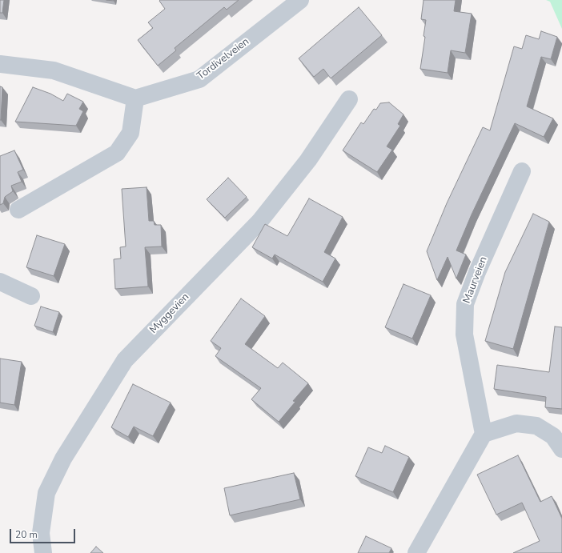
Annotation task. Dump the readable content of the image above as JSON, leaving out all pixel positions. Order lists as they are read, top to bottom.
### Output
{
  "streets": {
    "street": ["Tordivelveien", "Maurveien", "Myggevien"]
  },
  "scale_bar": "20 m"
}
